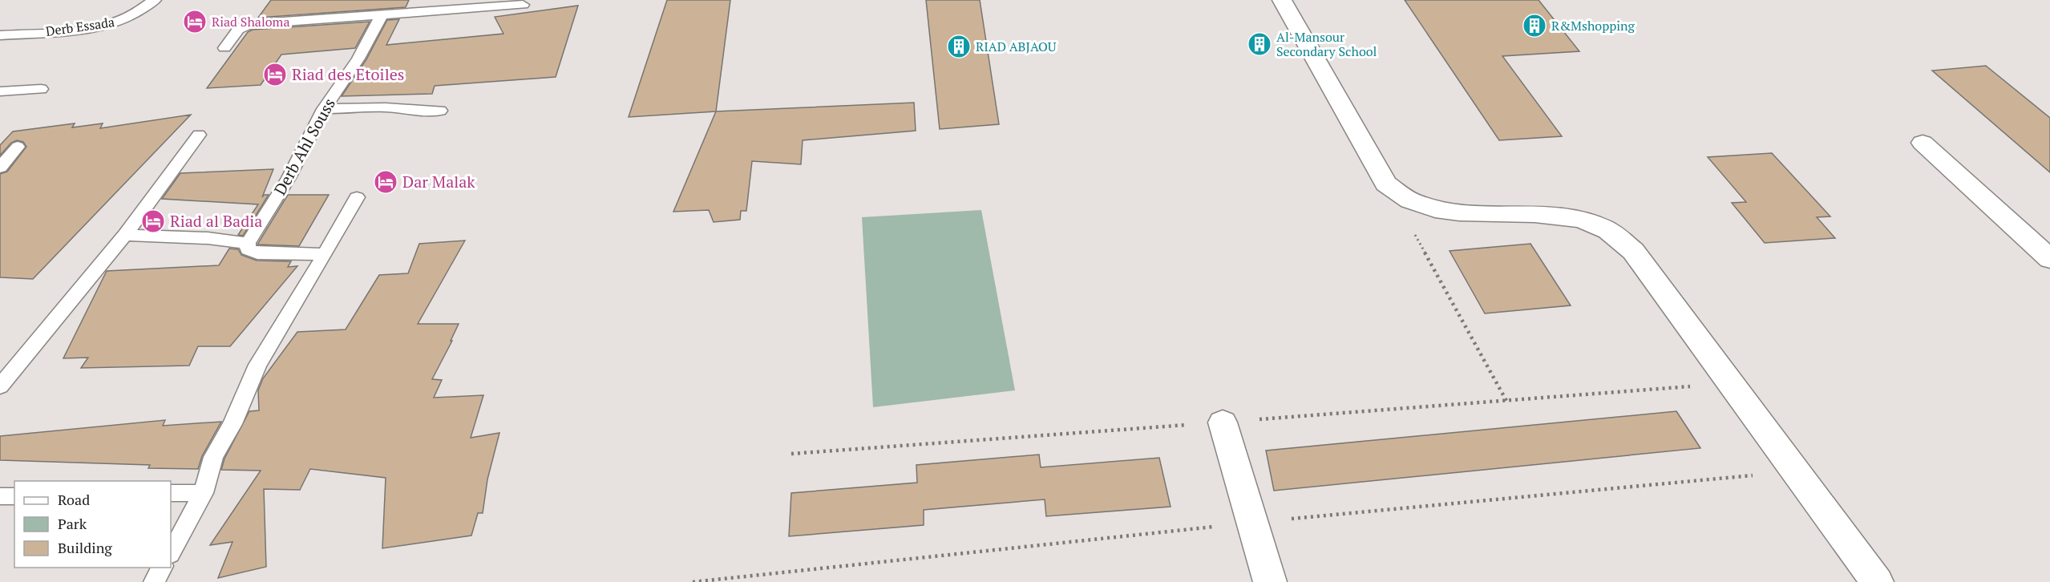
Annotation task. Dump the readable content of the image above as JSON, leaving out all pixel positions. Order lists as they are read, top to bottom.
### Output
{
  "streets": {
    "lane": ["Derb Essada", "Derb Ahl Souss"]
  },
  "places": {
    "hotel": [
      "Riad Shaloma",
      "Riad des Etoiles",
      "Dar Malak",
      "Riad al Badia"
    ],
    "building": ["R&Mshopping", "Al-Mansour Secondary School", "RIAD ABJAOU"]
  },
  "legend": ["Road", "Park", "Building"]
}
